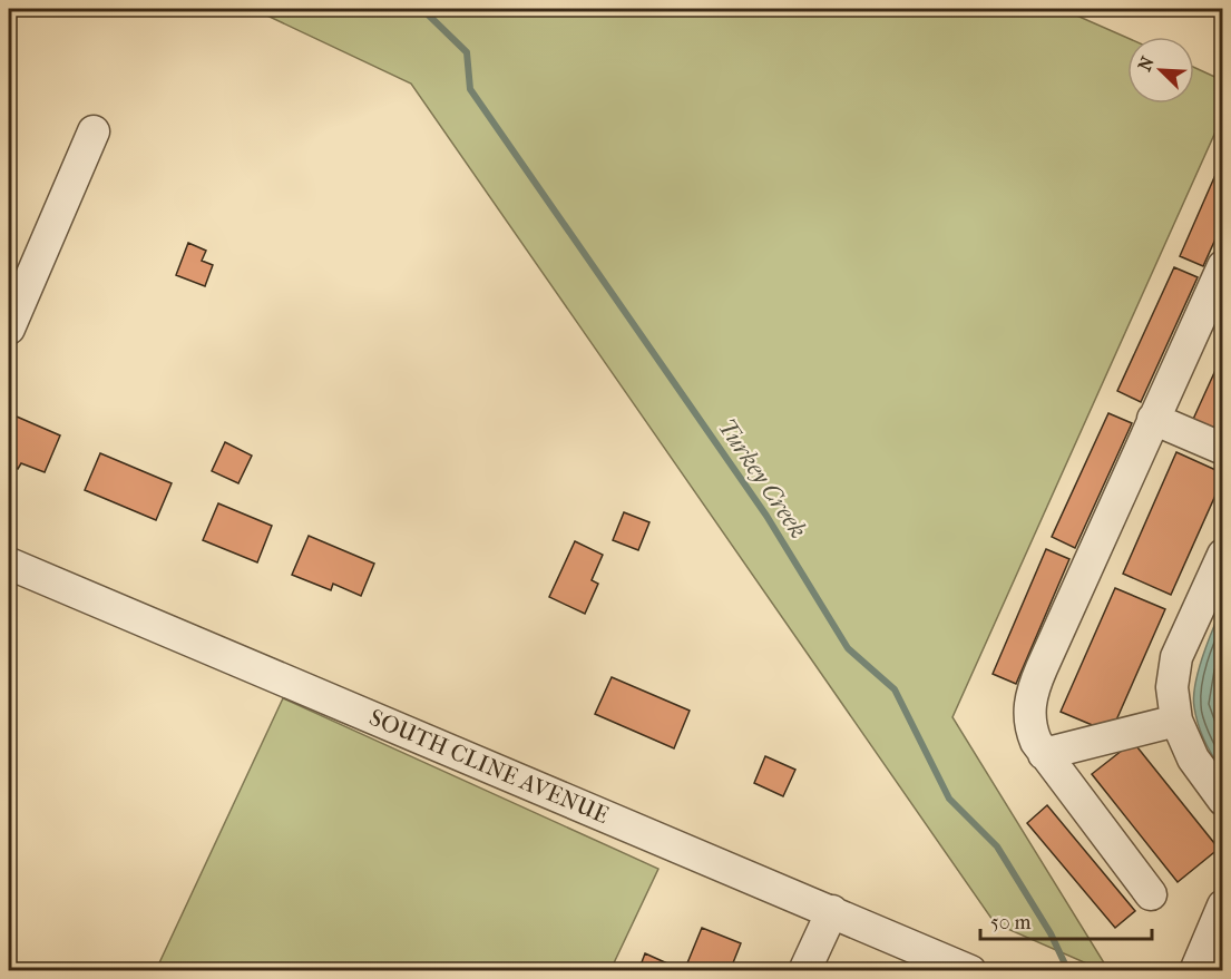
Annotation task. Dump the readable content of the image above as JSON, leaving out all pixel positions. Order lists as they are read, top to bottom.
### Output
{
  "streets": {
    "street": ["SOUTH CLINE AVENUE"]
  },
  "water": ["Turkey Creek"],
  "scale_bar": "50 m",
  "north": "top left"
}
